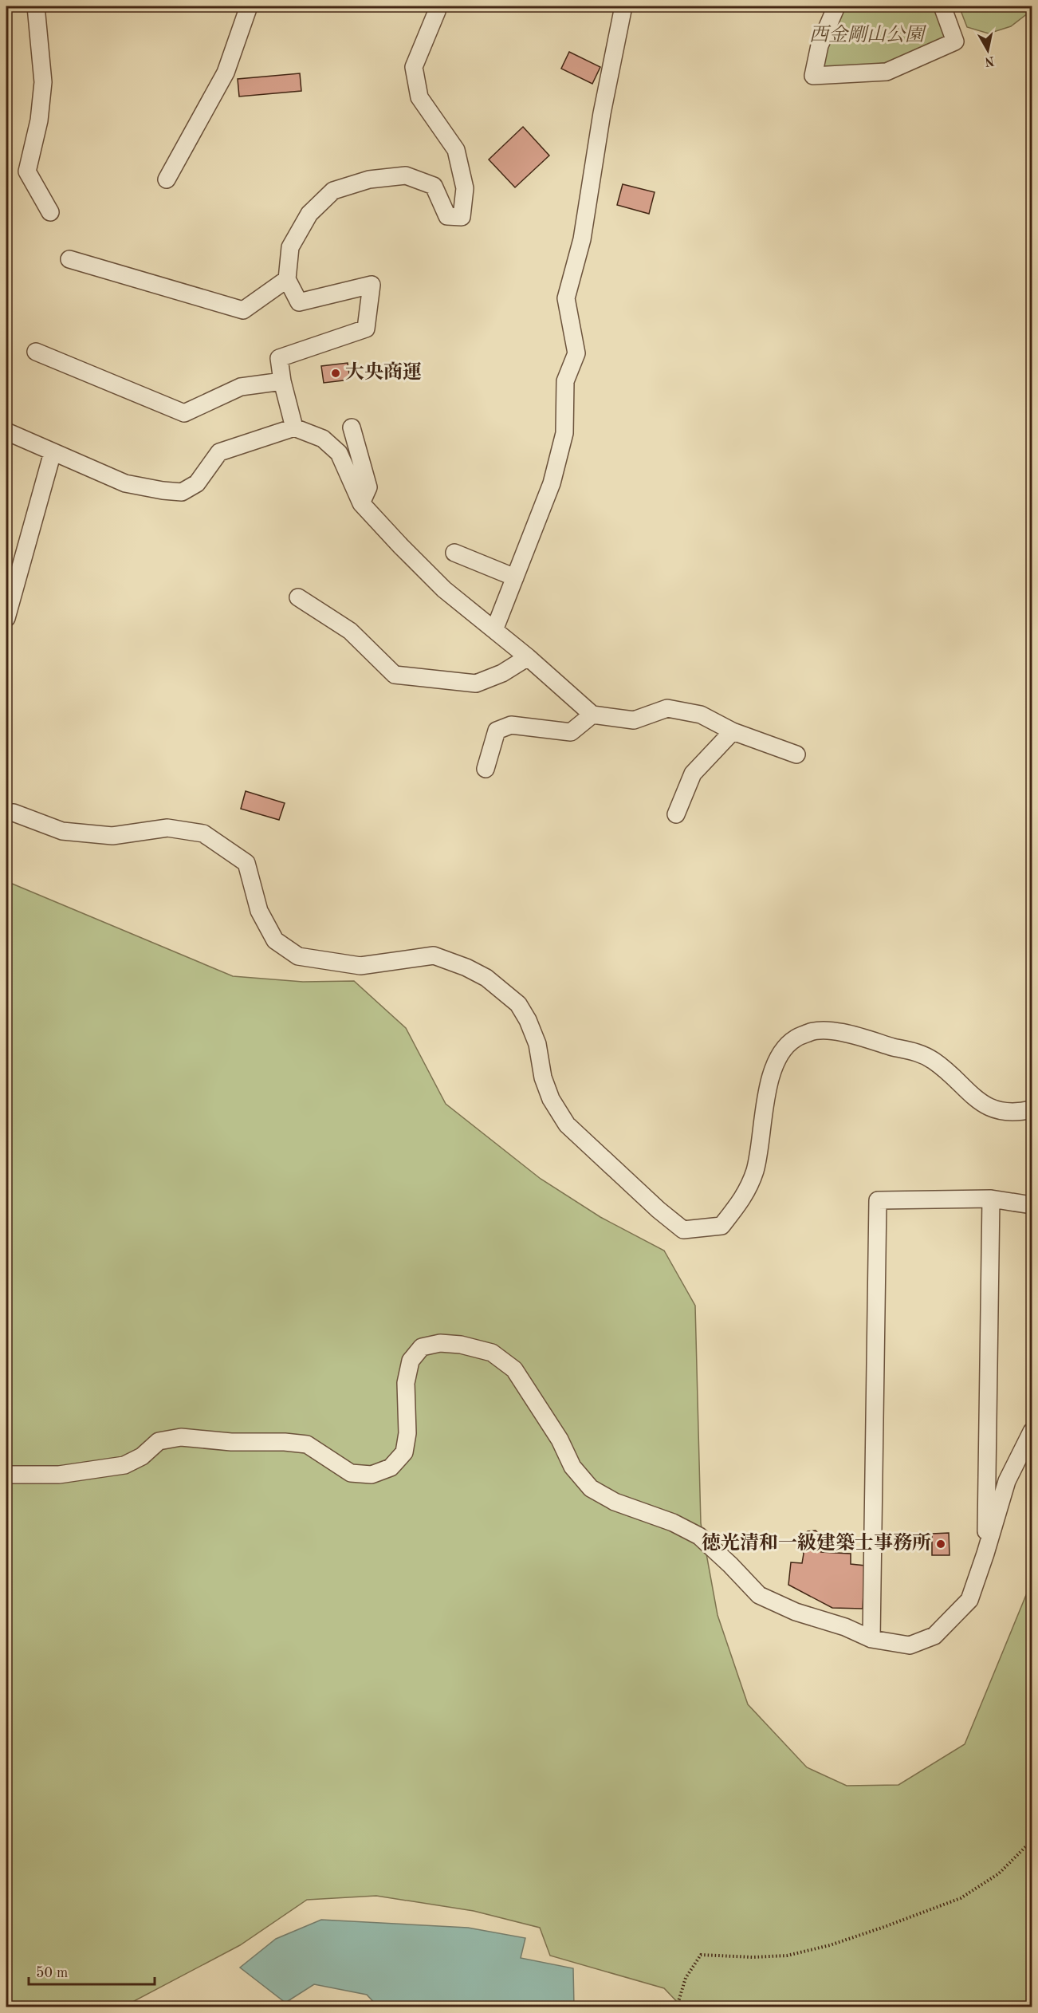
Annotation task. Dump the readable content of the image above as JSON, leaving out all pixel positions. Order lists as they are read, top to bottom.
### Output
{
  "parks": ["西金剛山公園"],
  "places": ["大央商運", "徳光清和一級建築士事務所"],
  "scale_bar": "50 m",
  "north": "bottom"
}
